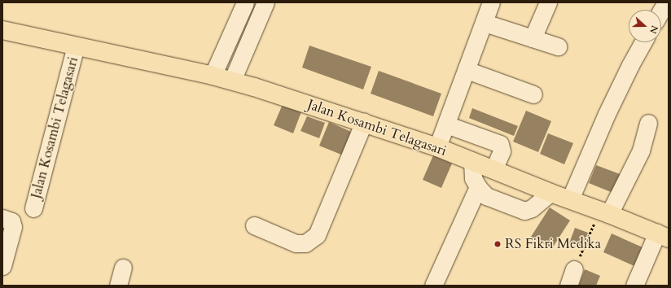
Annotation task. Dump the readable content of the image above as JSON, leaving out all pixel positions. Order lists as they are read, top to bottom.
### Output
{
  "streets": {
    "main road": ["Jalan Kosambi Telagasari"]
  },
  "places": ["RS Fikri Medika"],
  "north": "right"
}
